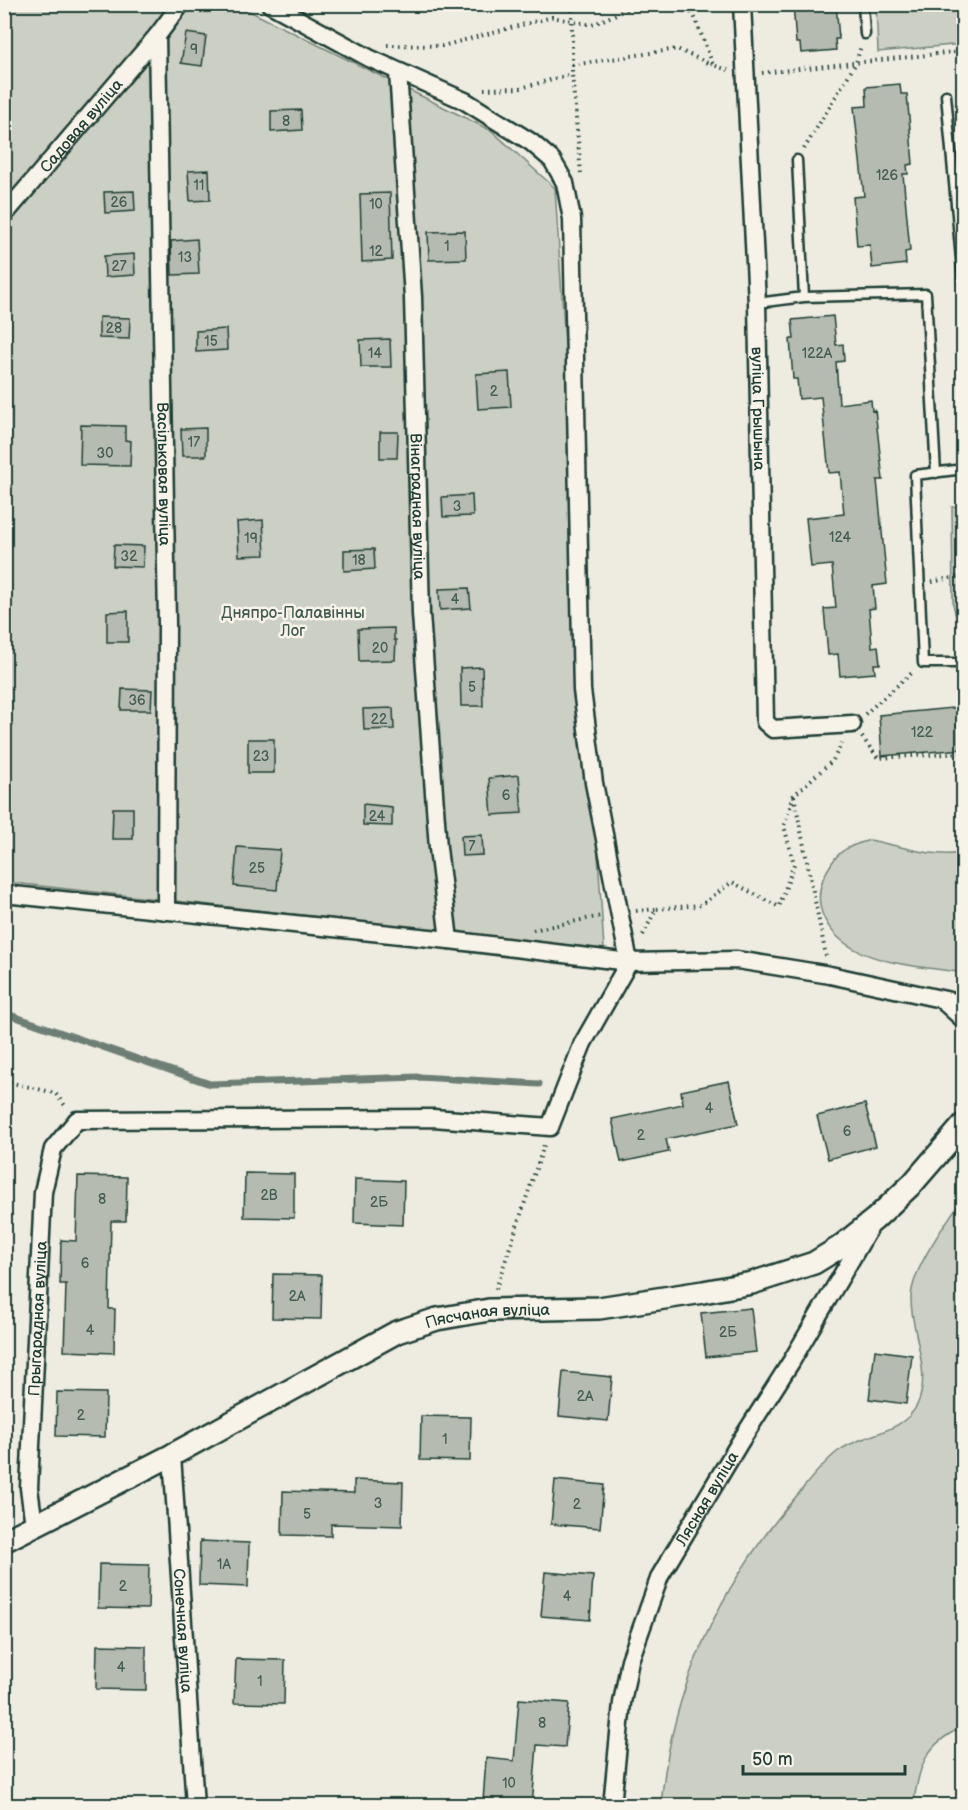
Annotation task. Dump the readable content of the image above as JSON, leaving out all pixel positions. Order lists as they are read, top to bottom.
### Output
{
  "streets": {
    "street": [
      "Садовая вуліца",
      "вуліца Грышына",
      "Васільковая вуліца",
      "Вінаградная вуліца",
      "Прыгарадная вуліца",
      "Пясчаная вуліца",
      "Лясная вуліца",
      "Сонечная вуліца"
    ]
  },
  "crossings": [
    ["Садовая вуліца", "Васільковая вуліца"],
    ["Прыгарадная вуліца", "Пясчаная вуліца"],
    ["Пясчаная вуліца", "Лясная вуліца"],
    ["Пясчаная вуліца", "Сонечная вуліца"]
  ],
  "parks": ["Дняпро-Палавінны Лог"],
  "house_numbers": [
    "9",
    "8",
    "126",
    "11",
    "26",
    "10",
    "1",
    "12",
    "13",
    "27",
    "28",
    "15",
    "14",
    "122А",
    "2",
    "17",
    "30",
    "3",
    "124",
    "19",
    "32",
    "18",
    "4",
    "20",
    "5",
    "36",
    "22",
    "122",
    "23",
    "6",
    "24",
    "7",
    "25",
    "4",
    "6",
    "2",
    "2В",
    "8",
    "2Б",
    "6",
    "2А",
    "4",
    "2Б",
    "2А",
    "2",
    "1",
    "3",
    "2",
    "5",
    "1А",
    "2",
    "4",
    "4",
    "1",
    "8",
    "10"
  ],
  "scale_bar": "50 m"
}
